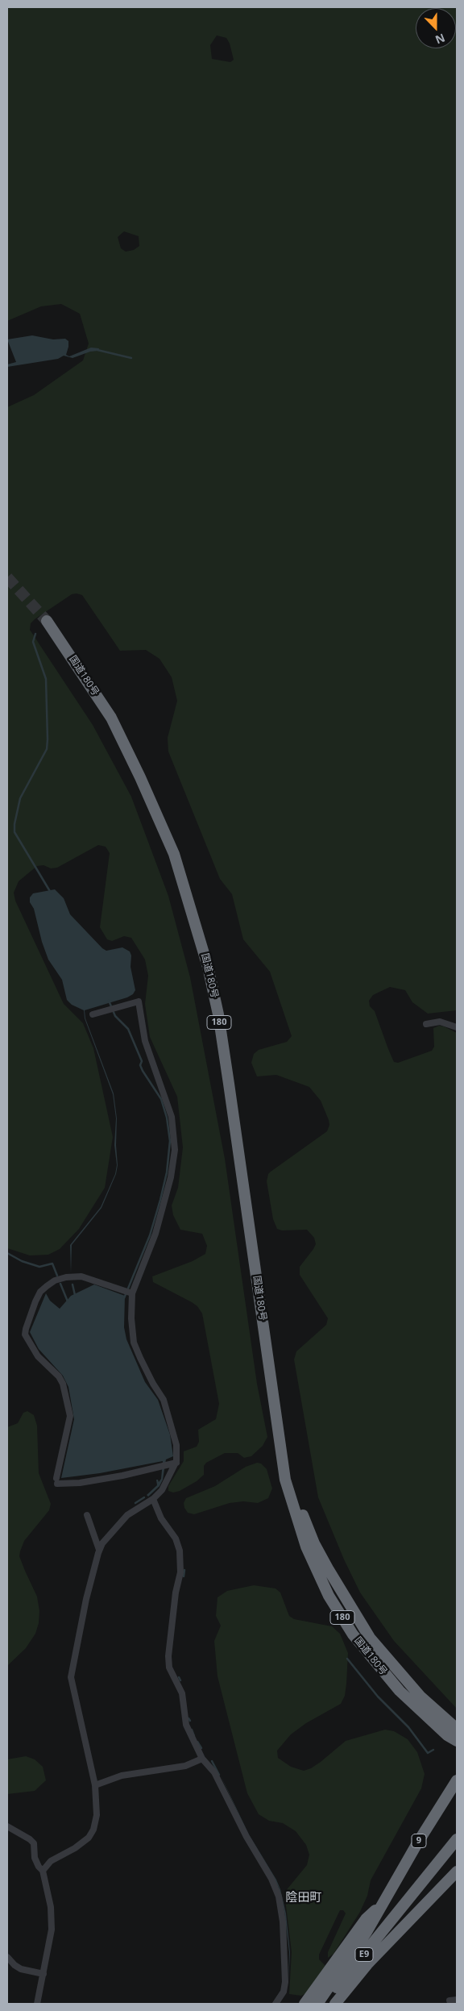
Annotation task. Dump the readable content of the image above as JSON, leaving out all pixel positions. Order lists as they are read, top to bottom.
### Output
{
  "streets": {
    "highway": [
      "国道180号",
      "180",
      "9",
      "E9"
    ]
  },
  "districts": ["陰田町"],
  "north": "bottom"
}
